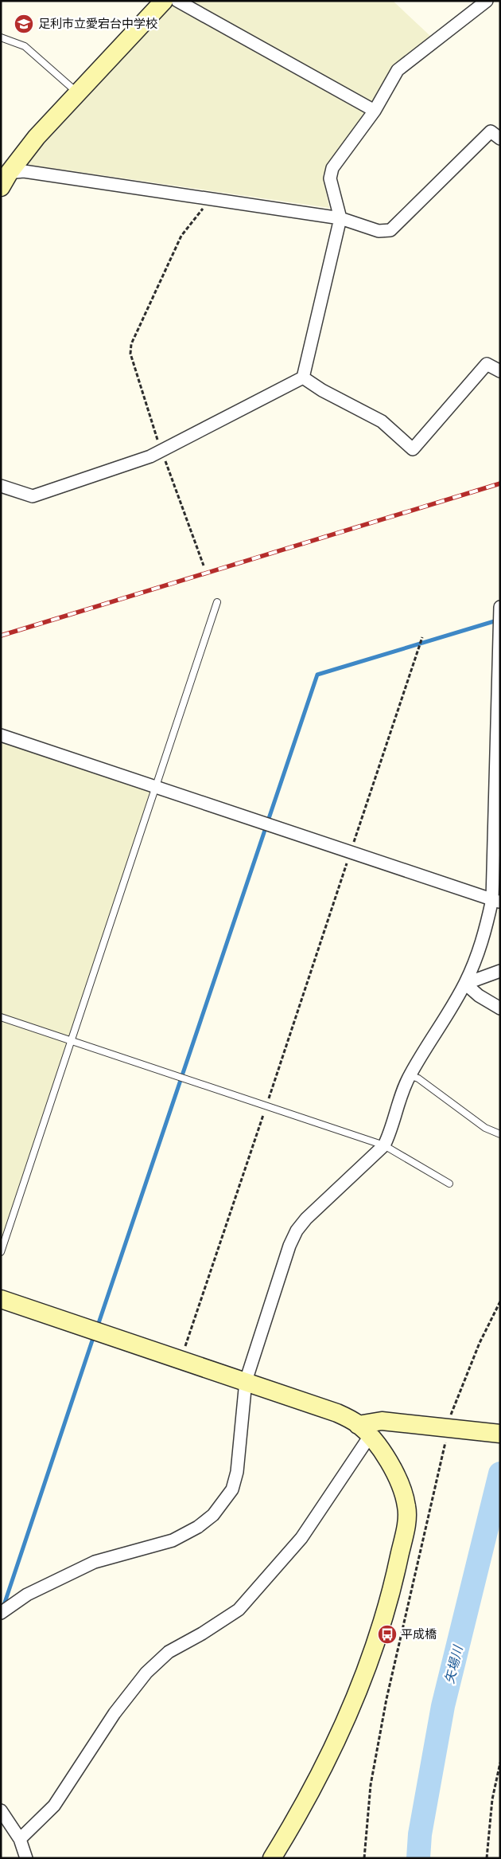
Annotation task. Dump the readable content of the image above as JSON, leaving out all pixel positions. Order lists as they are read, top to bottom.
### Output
{
  "water": ["矢場川"],
  "places": {
    "school or university": ["足利市立愛宕台中学校"],
    "bus stop": ["平成橋"]
  }
}
